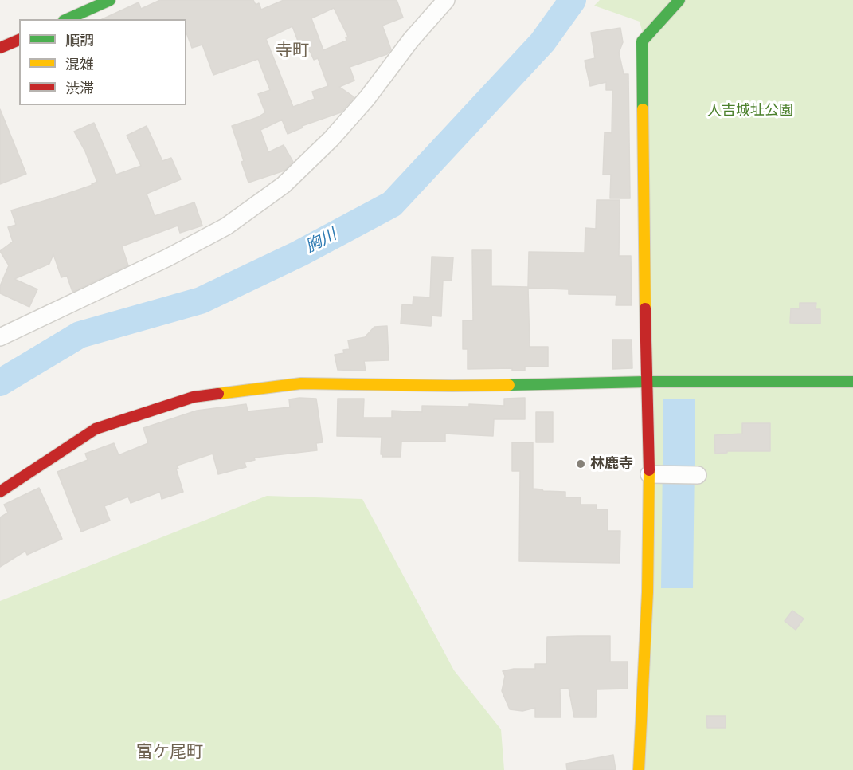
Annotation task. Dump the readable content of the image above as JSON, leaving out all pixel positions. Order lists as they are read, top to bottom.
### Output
{
  "districts": ["寺町", "富ケ尾町"],
  "water": ["胸川"],
  "parks": ["人吉城址公園"],
  "places": ["林鹿寺"],
  "legend": ["順調", "混雑", "渋滞"]
}
